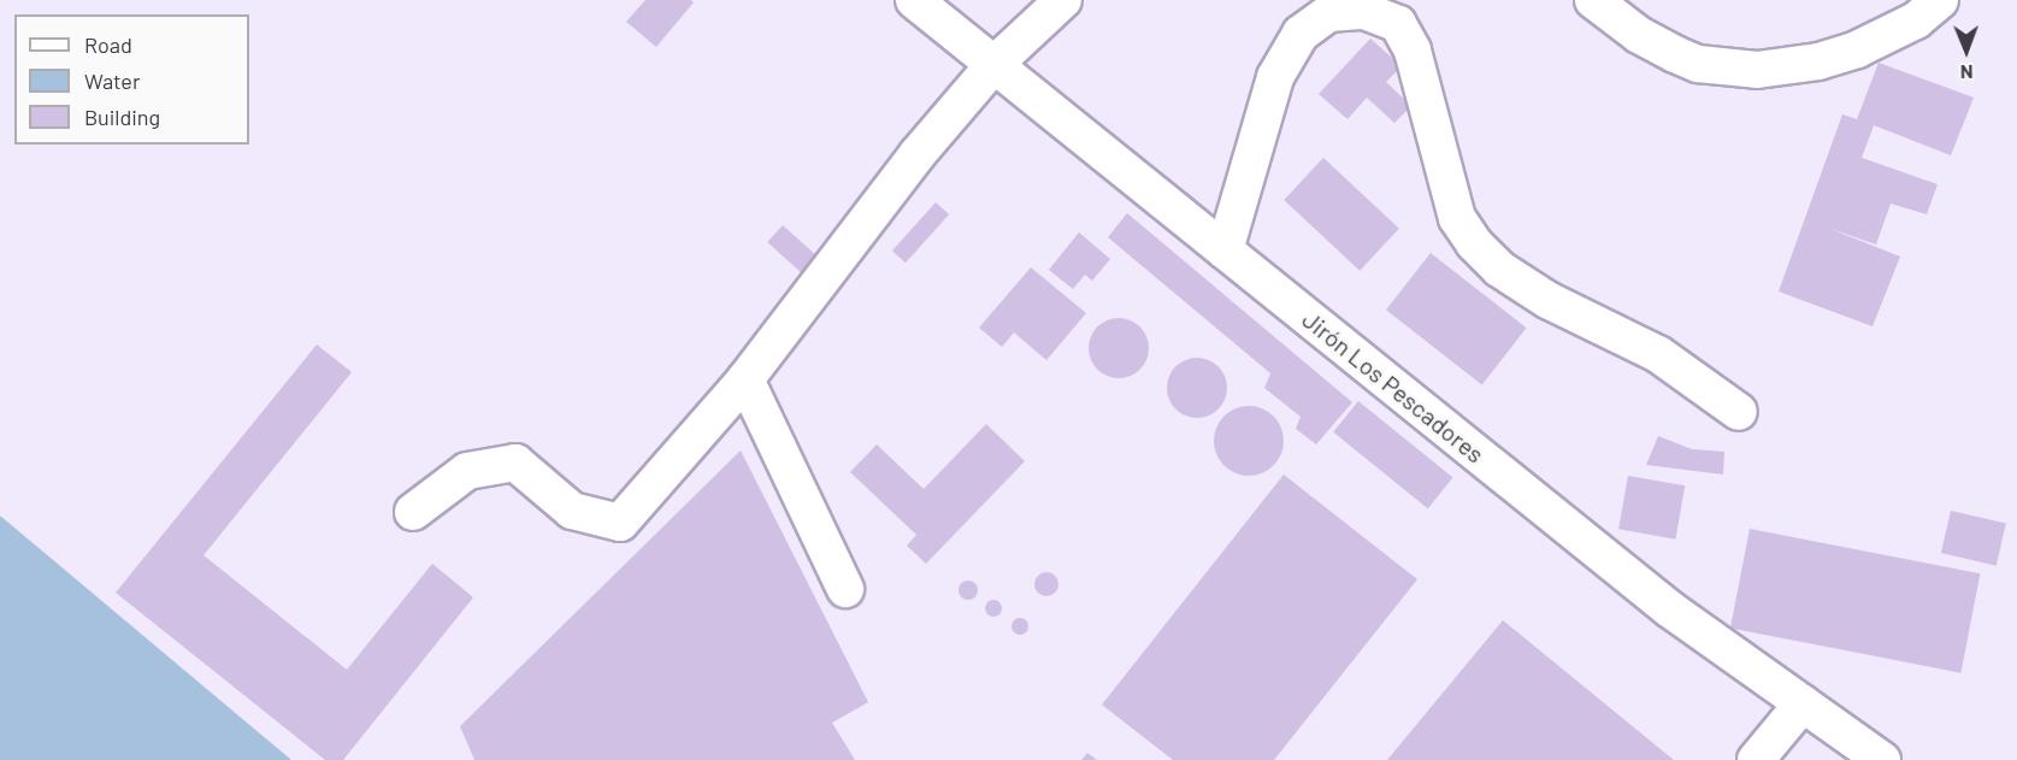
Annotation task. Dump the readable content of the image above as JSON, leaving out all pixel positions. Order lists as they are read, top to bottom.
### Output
{
  "streets": {
    "street": ["Jirón Los Pescadores"]
  },
  "legend": ["Road", "Water", "Building"],
  "north": "bottom"
}
